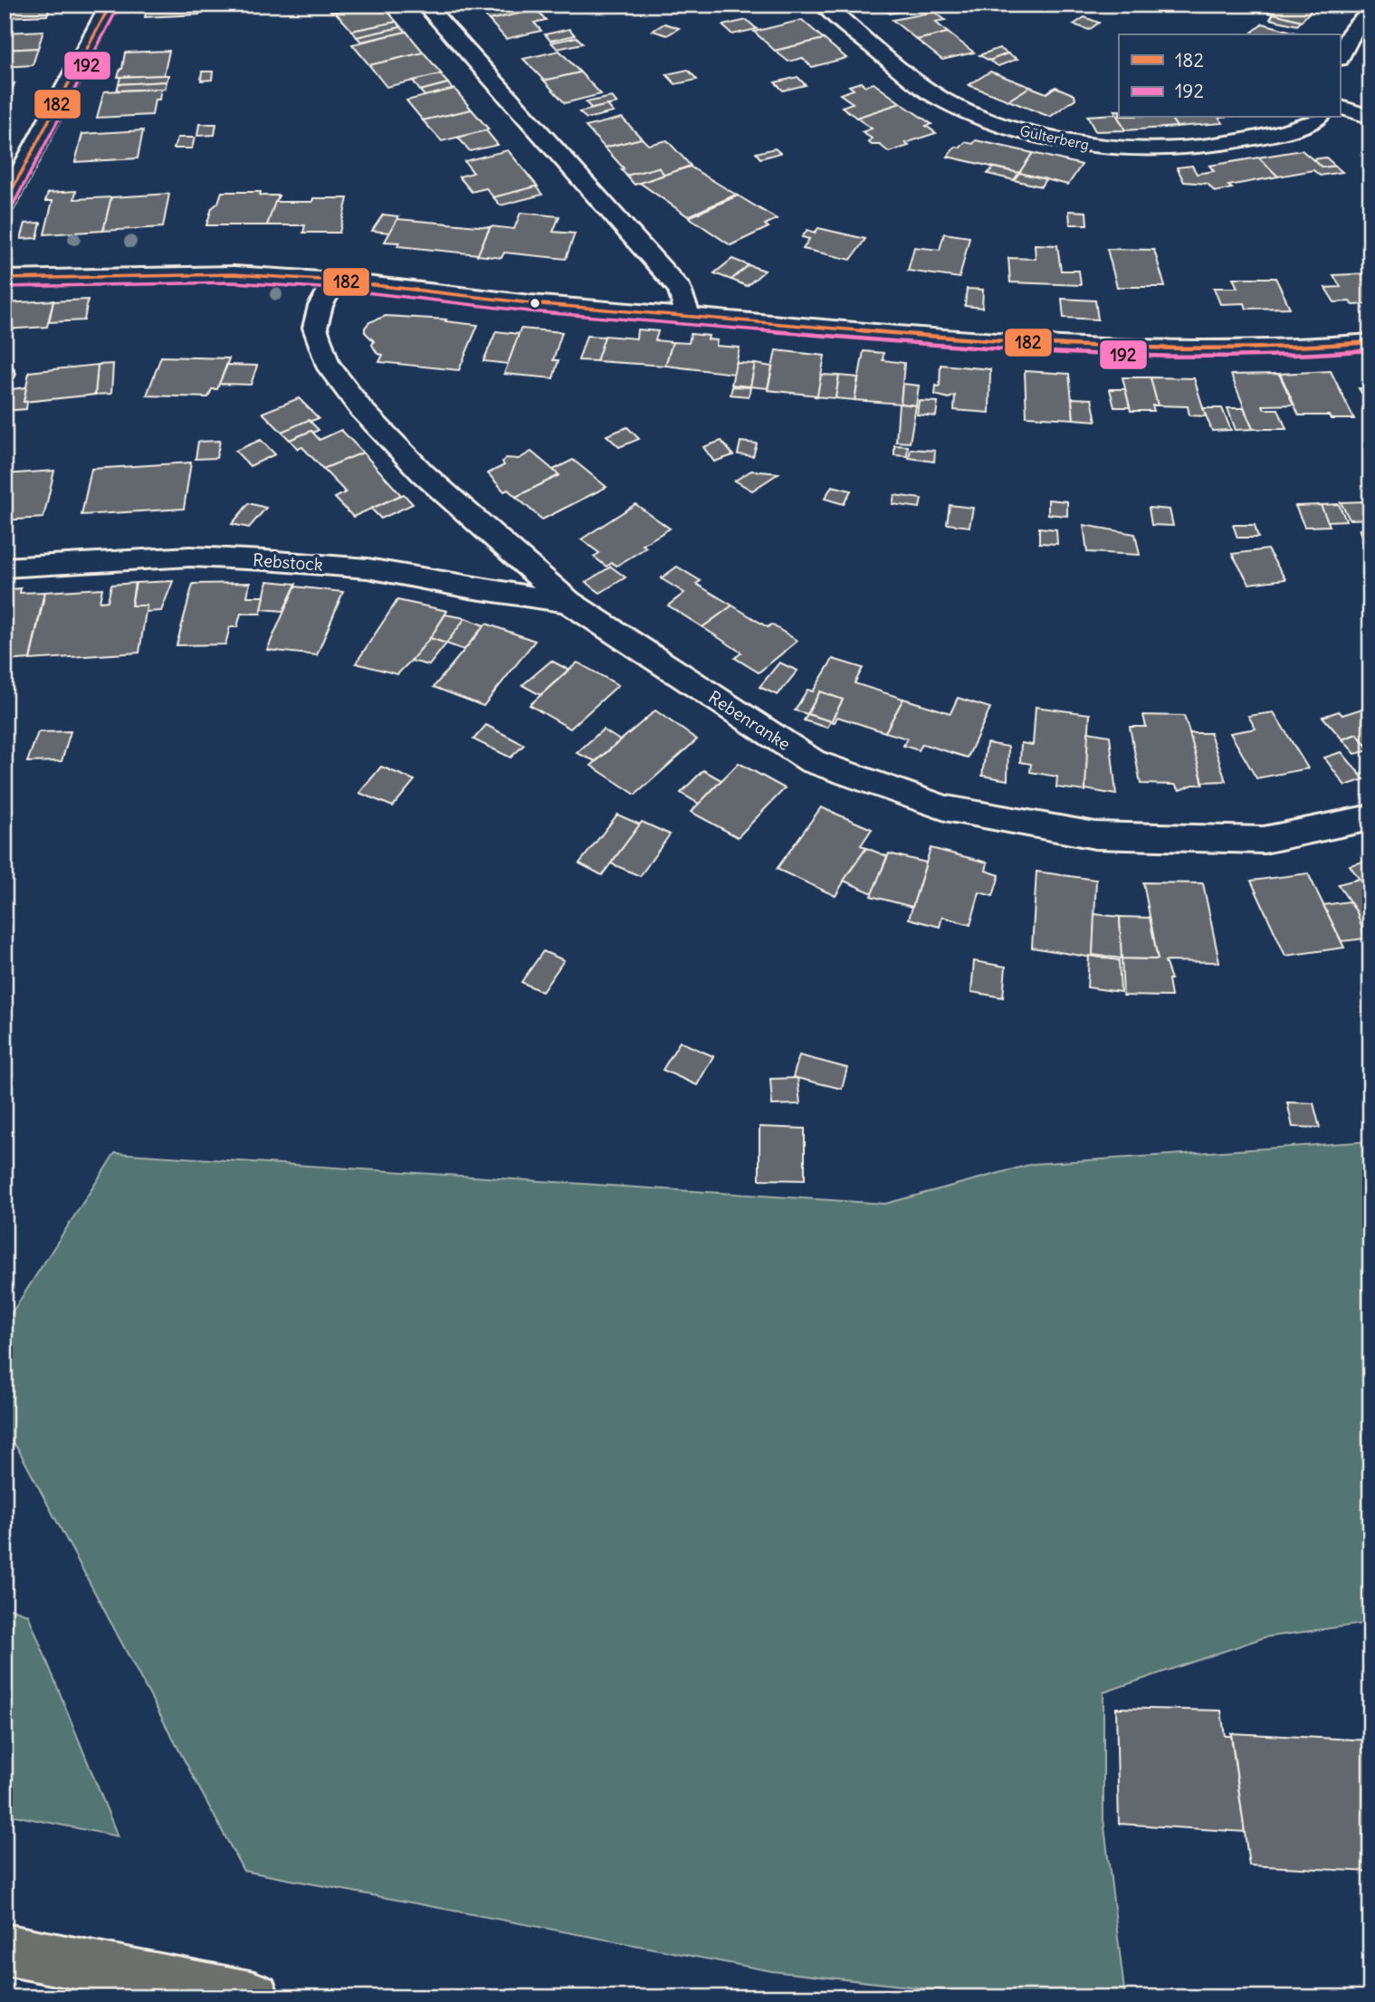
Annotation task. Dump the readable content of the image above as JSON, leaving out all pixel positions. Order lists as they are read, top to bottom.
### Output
{
  "streets": {
    "street": ["Gülterberg", "Rebstock", "Rebenranke"]
  },
  "crossings": [
    ["Rebstock", "Rebenranke"]
  ],
  "lines": ["transit line 182", "transit line 192"],
  "legend": ["182", "192"]
}
